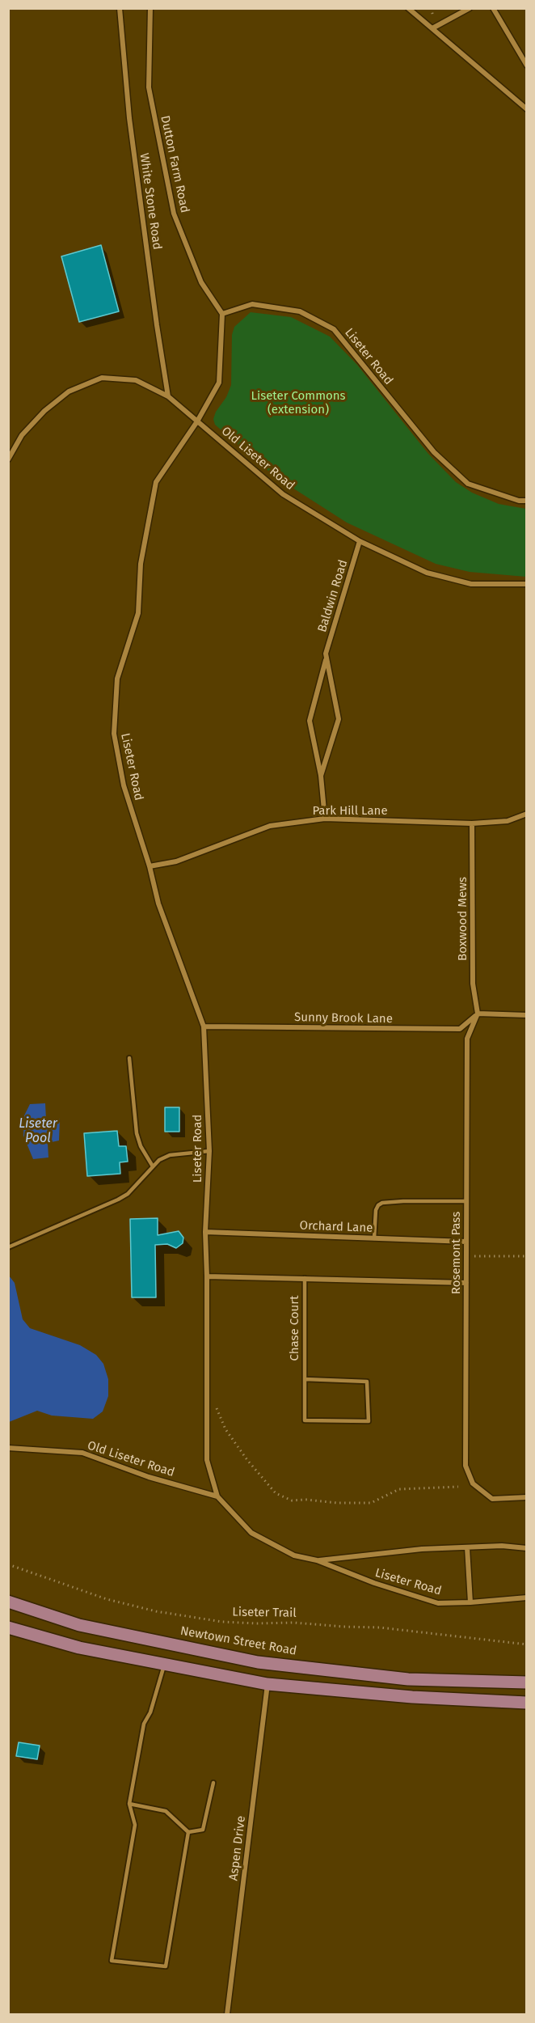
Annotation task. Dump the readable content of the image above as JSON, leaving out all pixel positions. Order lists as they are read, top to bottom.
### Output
{
  "streets": {
    "main road": ["Newtown Street Road"],
    "street": [
      "Dutton Farm Road",
      "White Stone Road",
      "Liseter Road",
      "Old Liseter Road",
      "Baldwin Road",
      "Park Hill Lane",
      "Boxwood Mews",
      "Sunny Brook Lane",
      "Orchard Lane",
      "Rosemont Pass",
      "Aspen Drive"
    ],
    "lane": ["Chase Court"],
    "path": ["Liseter Trail"]
  },
  "crossings": [
    ["Dutton Farm Road", "Liseter Road"],
    ["White Stone Road", "Old Liseter Road"],
    ["Liseter Road", "Old Liseter Road"],
    ["Liseter Road", "Park Hill Lane"],
    ["Liseter Road", "Sunny Brook Lane"],
    ["Liseter Road", "Orchard Lane"],
    ["Old Liseter Road", "Baldwin Road"],
    ["Baldwin Road", "Park Hill Lane"],
    ["Park Hill Lane", "Boxwood Mews"],
    ["Boxwood Mews", "Sunny Brook Lane"],
    ["Boxwood Mews", "Rosemont Pass"],
    ["Sunny Brook Lane", "Rosemont Pass"],
    ["Orchard Lane", "Rosemont Pass"]
  ],
  "water": ["Liseter Pool"],
  "parks": ["Liseter Commons (extension)"]
}
